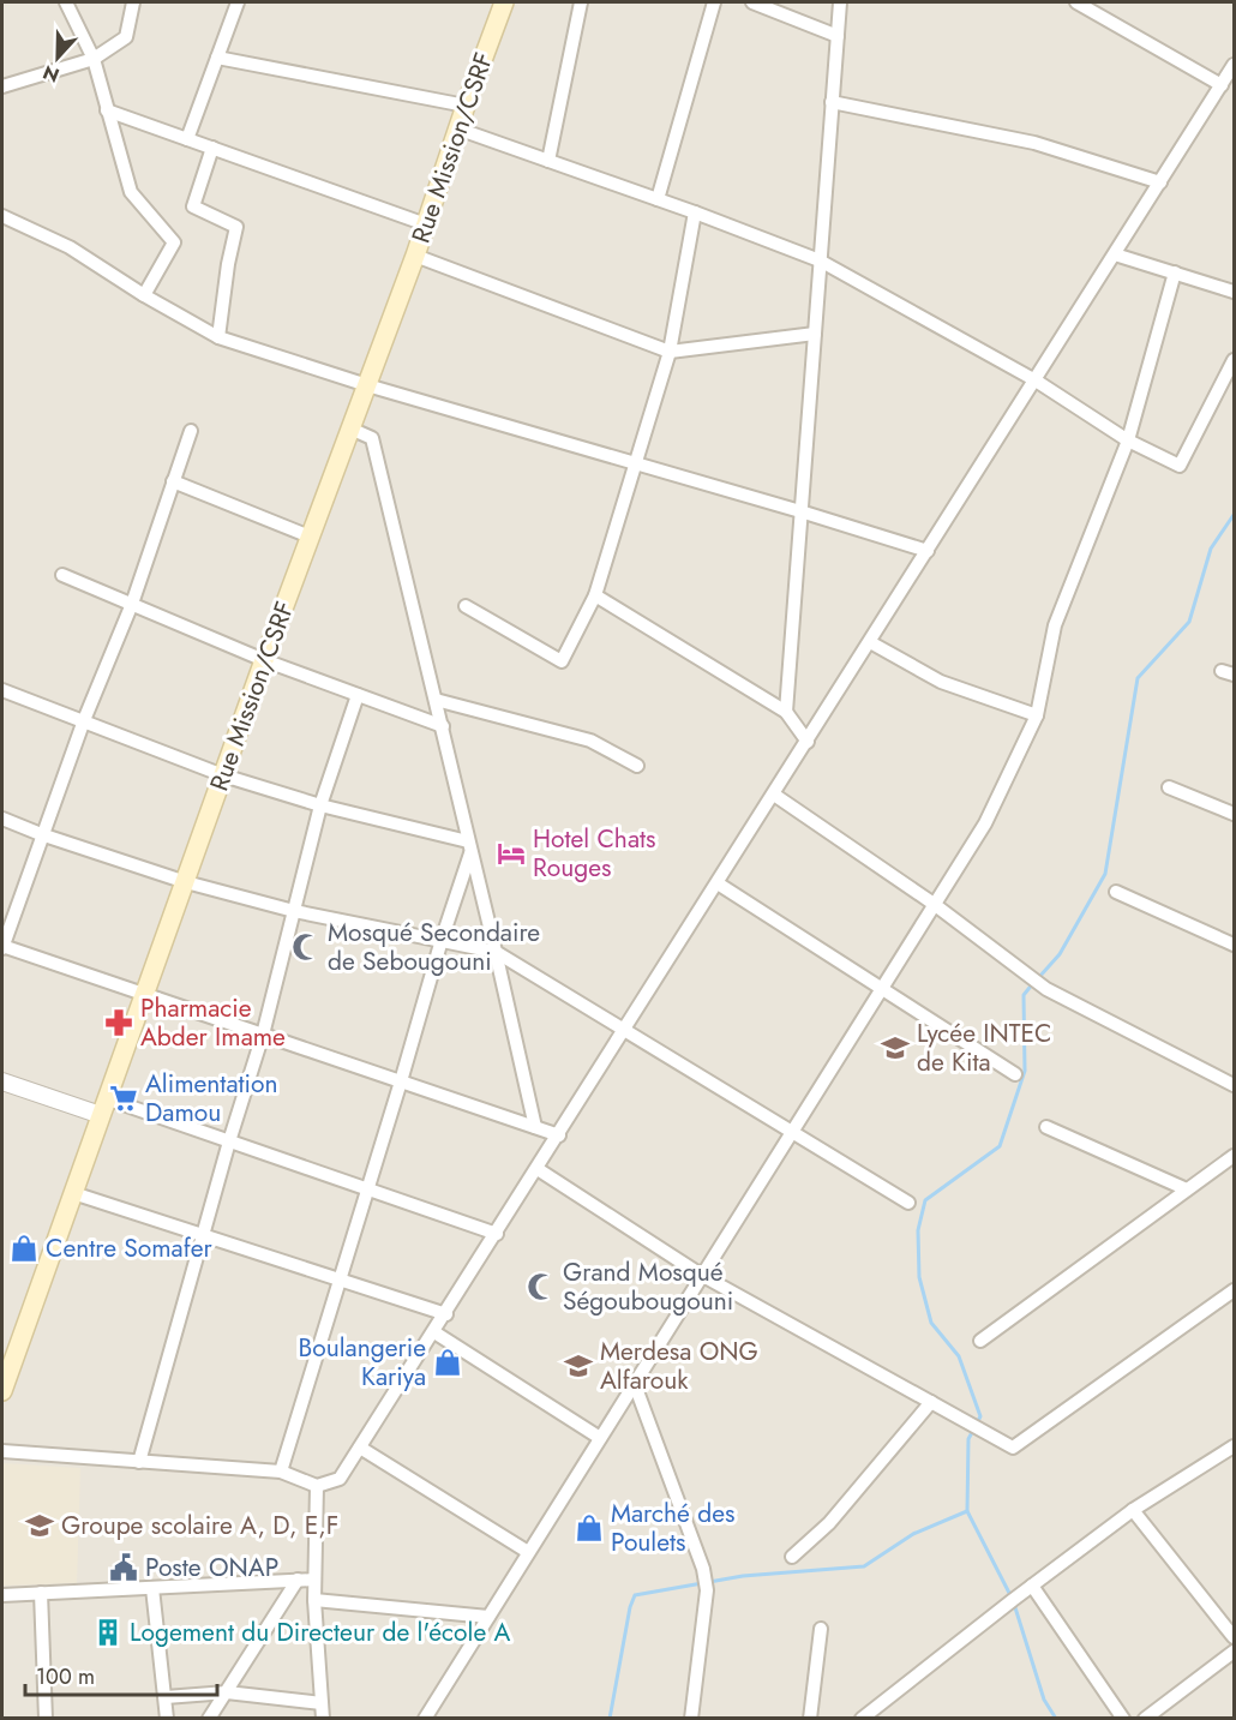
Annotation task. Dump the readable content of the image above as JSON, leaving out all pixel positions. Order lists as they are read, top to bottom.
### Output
{
  "streets": {
    "main road": ["Rue Mission/CSRF"]
  },
  "places": {
    "hotel": ["Hotel Chats Rouges"],
    "mosque": ["Mosqué Secondaire de Sebougouni", "Grand Mosqué Ségoubougouni"],
    "pharmacy": ["Pharmacie Abder Imame"],
    "school or university": ["Lycée INTEC de Kita", "Merdesa ONG Alfarouk", "Groupe scolaire A, D, E,F"],
    "supermarket": ["Alimentation Damou"],
    "shop": ["Centre Somafer", "Boulangerie Kariya", "Marché des Poulets"],
    "public building": ["Poste ONAP"],
    "building": ["Logement du Directeur de l'école A"]
  },
  "scale_bar": "100 m",
  "north": "bottom"
}
